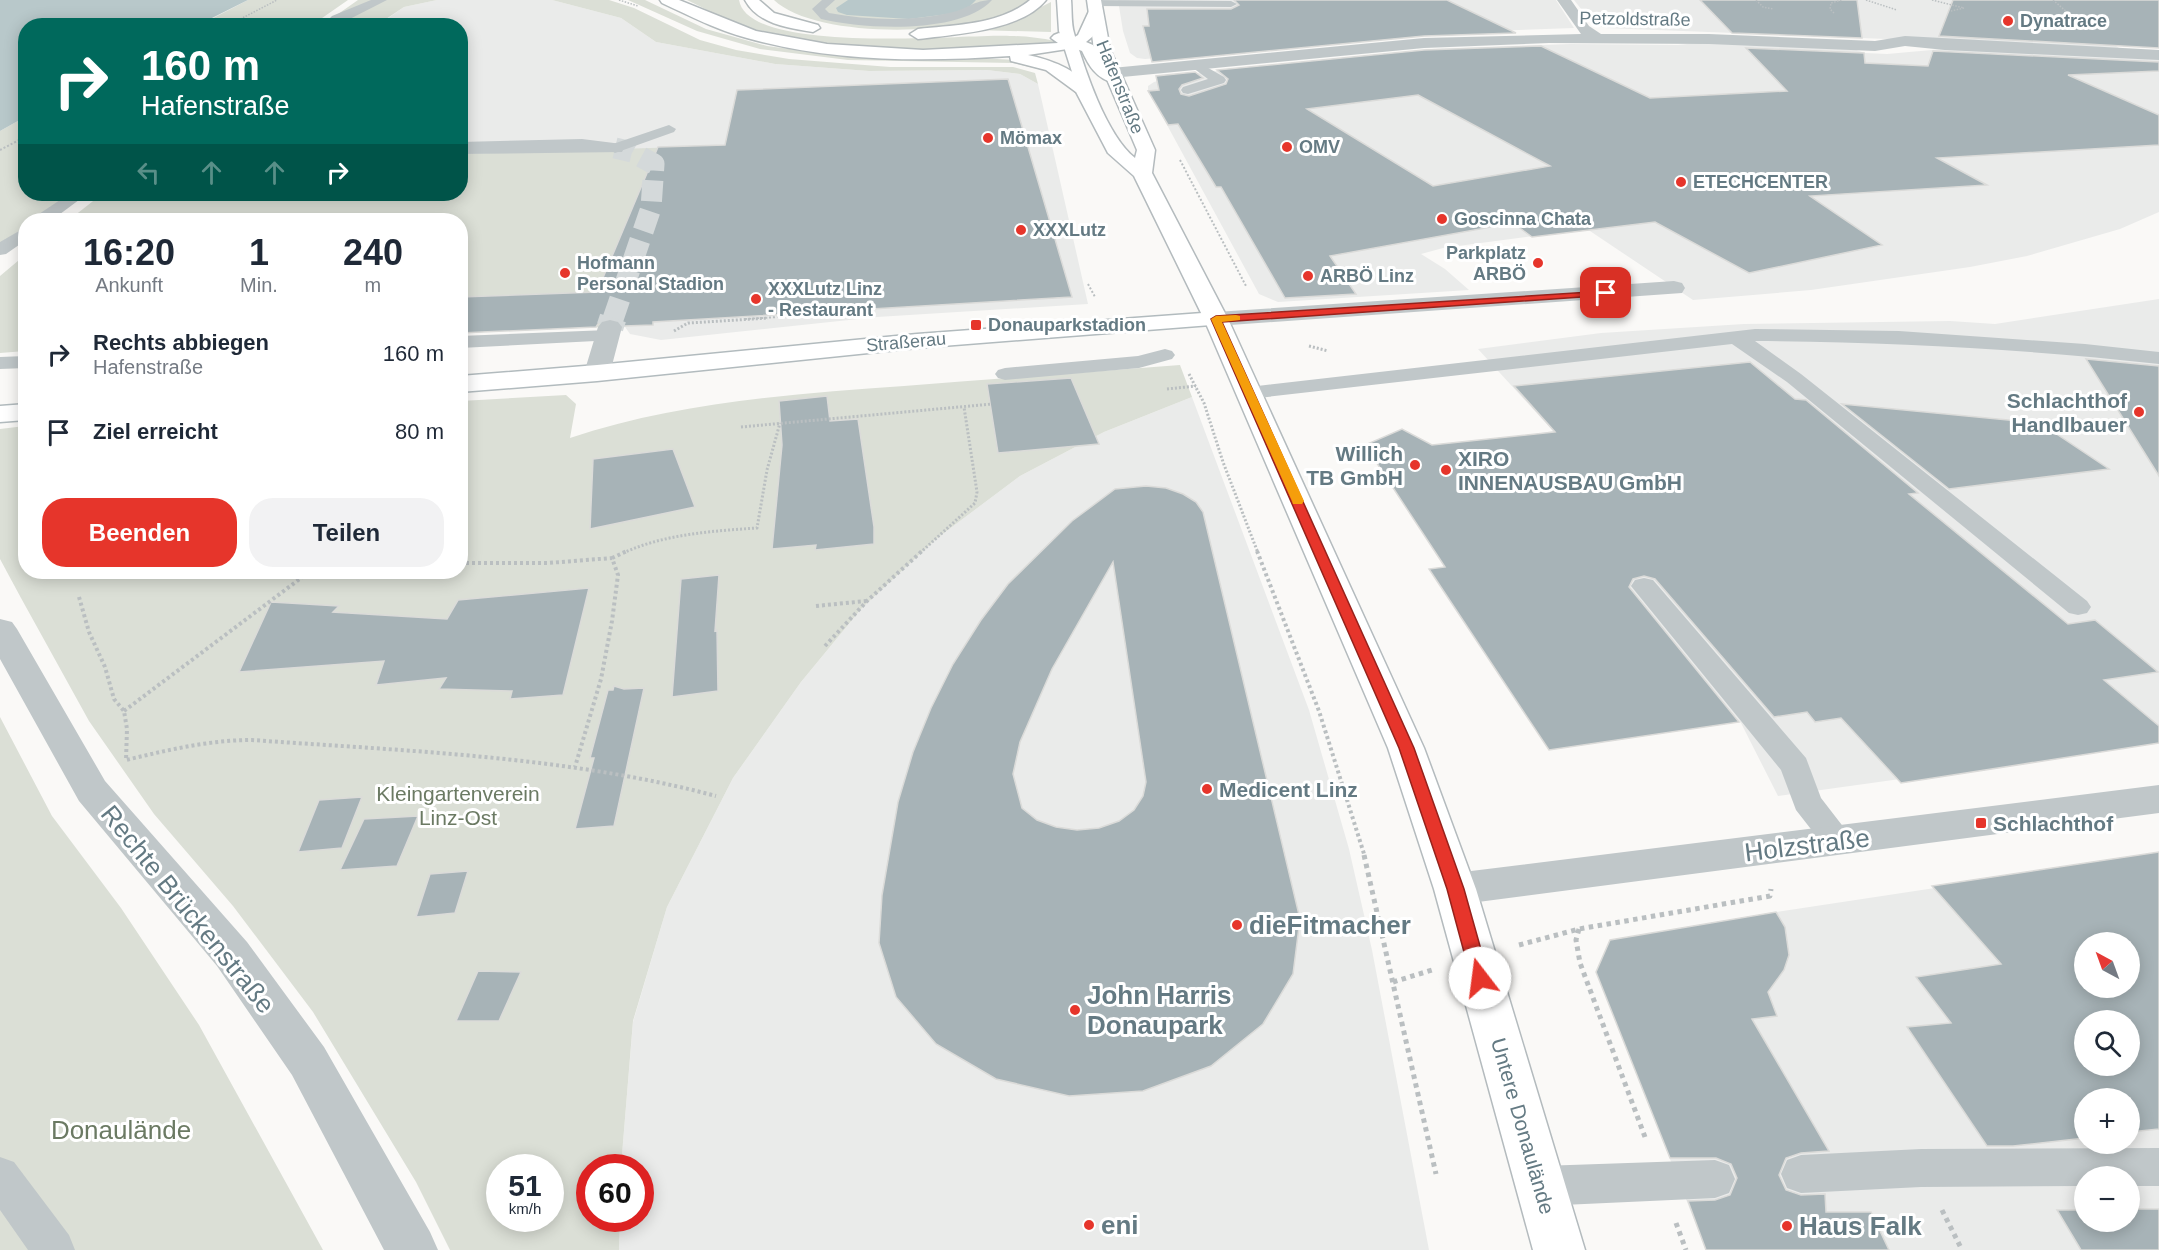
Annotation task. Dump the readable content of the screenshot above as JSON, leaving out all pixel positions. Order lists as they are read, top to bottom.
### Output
{
  "streets": {
    "main road": ["Hafenstraße", "Straßerau", "Untere Donaulände"],
    "street": ["Petzoldstraße", "Holzstraße", "Rechte Brückenstraße"]
  },
  "crossings": [
    ["Petzoldstraße", "Hafenstraße"],
    ["Hafenstraße", "Straßerau"],
    ["Hafenstraße", "Untere Donaulände"],
    ["Straßerau", "Untere Donaulände"],
    ["Holzstraße", "Untere Donaulände"]
  ],
  "parks": ["Kleingartenverein Linz-Ost", "Donaulände"],
  "places": {
    "other": [
      "Dynatrace",
      "Mömax",
      "OMV",
      "ETECHCENTER",
      "Goscinna Chata",
      "XXXLutz",
      "Parkplatz ARBÖ",
      "Hofmann Personal Stadion",
      "ARBÖ Linz",
      "XXXLutz Linz - Restaurant",
      "Schlachthof Handlbauer",
      "Willich TB GmbH",
      "XIRO INNENAUSBAU GmbH",
      "Medicent Linz",
      "dieFitmacher",
      "John Harris Donaupark",
      "eni",
      "Haus Falk"
    ],
    "transit": ["Donauparkstadion", "Schlachthof"]
  },
  "north": "top left",
  "page": {
    "turn": ["160 m", "Hafenstraße"],
    "eta": [
      "16:20",
      "Ankunft",
      "1",
      "Min.",
      "240",
      "m"
    ],
    "list": [
      {
        "name": "Rechts abbiegen",
        "note": "Hafenstraße",
        "value": "160 m"
      },
      {
        "name": "Ziel erreicht",
        "value": "80 m"
      }
    ],
    "buttons": ["Beenden", "Teilen"],
    "map_buttons": ["+", "−"],
    "speed": "51 km/h",
    "limit": "60"
  }
}
